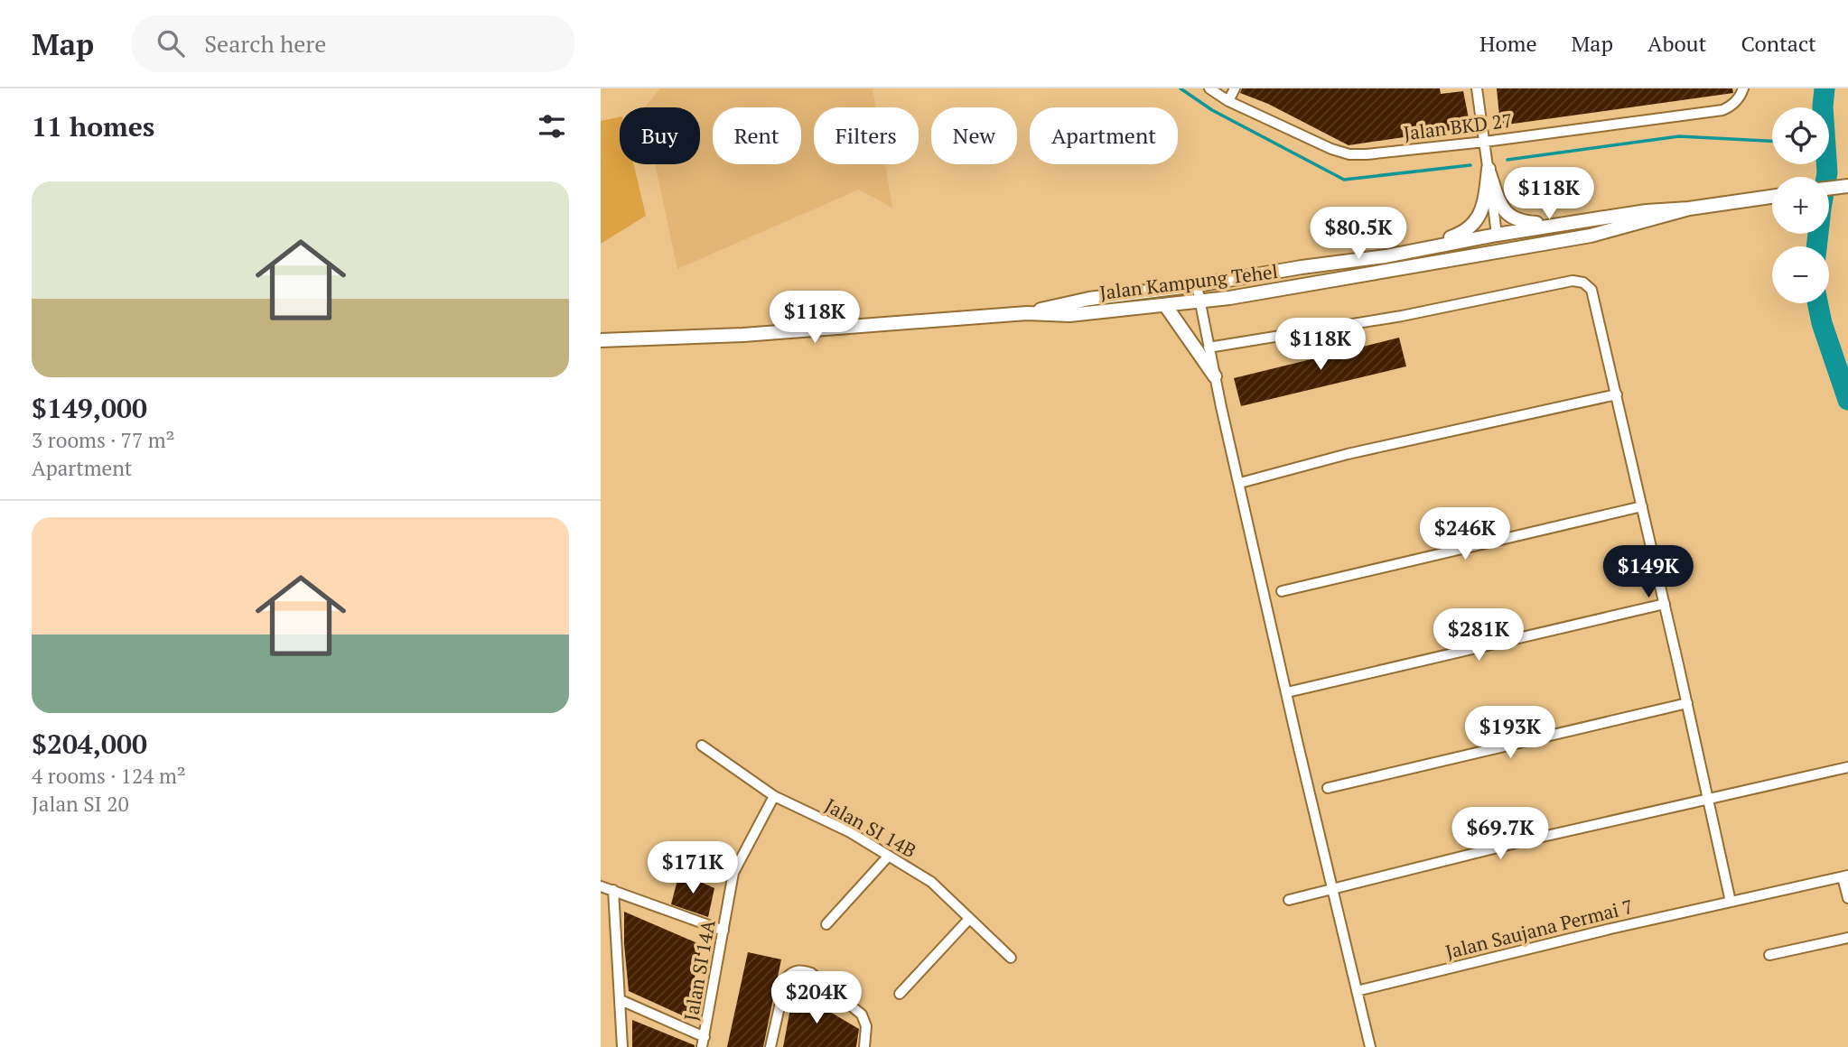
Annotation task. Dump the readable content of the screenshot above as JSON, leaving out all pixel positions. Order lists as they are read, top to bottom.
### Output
{
  "streets": {
    "main road": ["Jalan Kampung Tehel"],
    "street": [
      "Jalan BKD 27",
      "Jalan SI 14B",
      "Jalan Saujana Permai 7",
      "Jalan SI 14A"
    ]
  },
  "crossings": [
    ["Jalan SI 14B", "Jalan SI 14A"]
  ],
  "page": {
    "header": "Map",
    "search": "Search here",
    "nav": [
      "Home",
      "Map",
      "About",
      "Contact"
    ],
    "heading": "11 homes",
    "map_buttons": ["+", "−"],
    "chip": [
      "Buy",
      "Rent",
      "Filters",
      "New",
      "Apartment"
    ],
    "list": [
      {
        "name": "$149,000",
        "note": "3 rooms · 77 m² · Apartment"
      },
      {
        "name": "$204,000",
        "note": "4 rooms · 124 m² · Jalan SI 20"
      }
    ],
    "price": [
      "$118K",
      "$80.5K",
      "$118K",
      "$118K",
      "$246K",
      "$149K",
      "$281K",
      "$193K",
      "$69.7K",
      "$171K",
      "$204K"
    ]
  }
}
